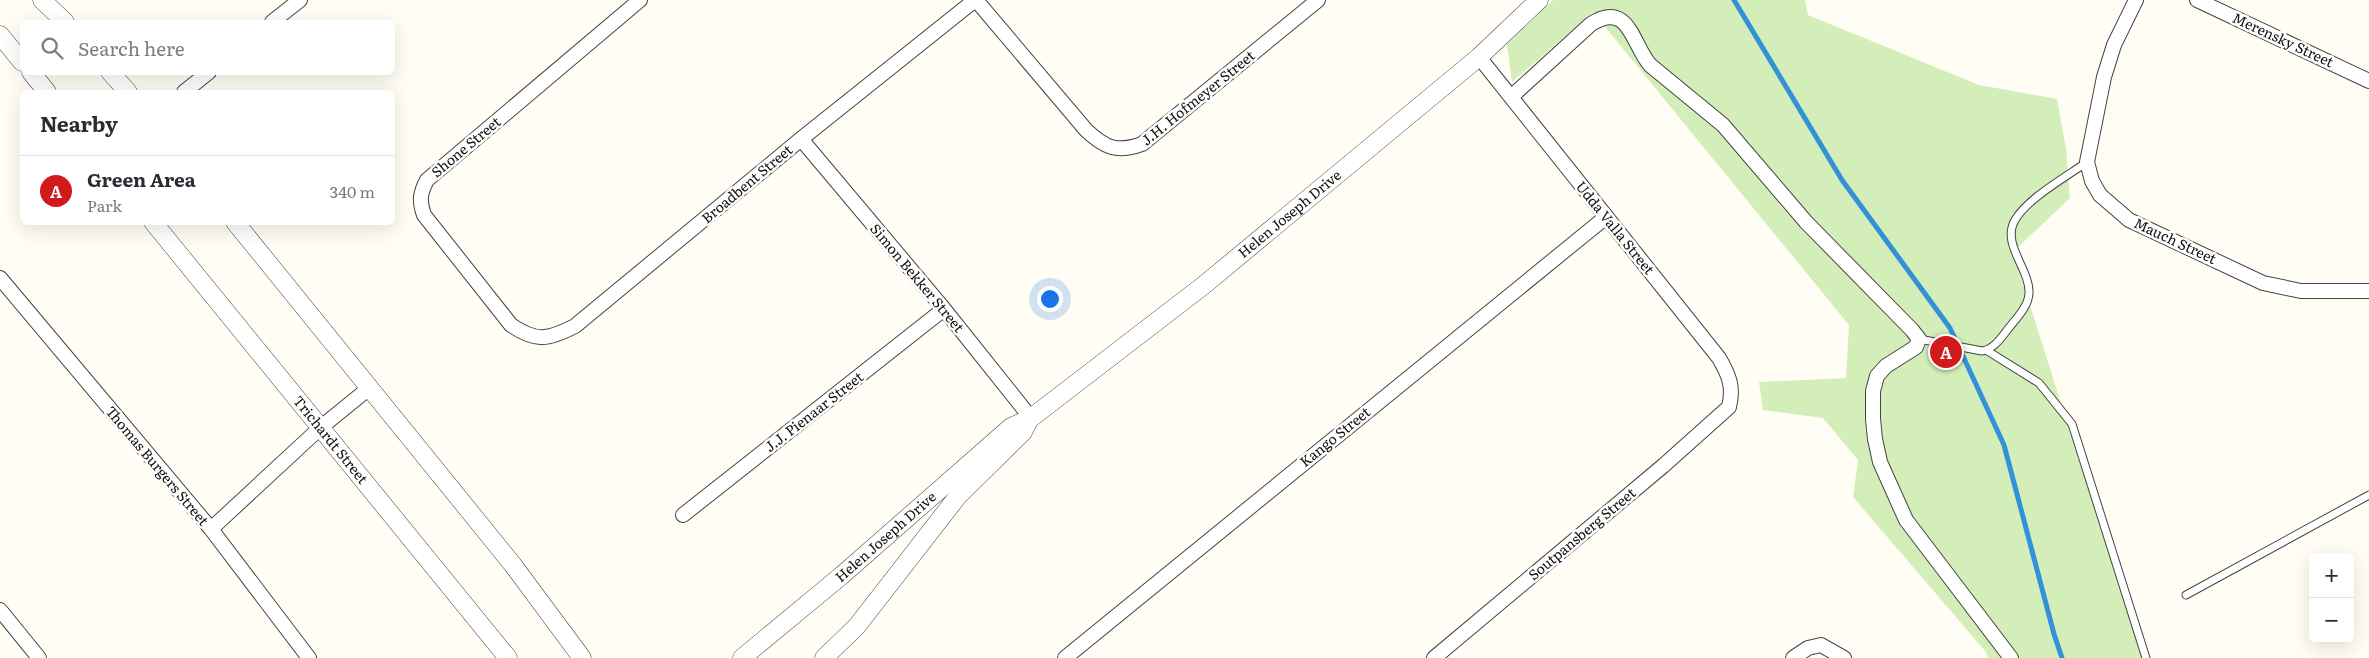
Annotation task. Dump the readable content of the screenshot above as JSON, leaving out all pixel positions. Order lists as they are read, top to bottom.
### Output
{
  "streets": {
    "street": [
      "Merensky Street",
      "J.H. Hofmeyer Street",
      "Shone Street",
      "Broadbent Street",
      "Helen Joseph Drive",
      "Udda Valla Street",
      "Mauch Street",
      "Simon Bekker Street",
      "J.J. Pienaar Street",
      "Kango Street",
      "Trichardt Street",
      "Thomas Burgers Street",
      "Soutpansberg Street"
    ]
  },
  "crossings": [
    ["J.H. Hofmeyer Street", "Broadbent Street"],
    ["Shone Street", "Broadbent Street"],
    ["Broadbent Street", "Simon Bekker Street"],
    ["Helen Joseph Drive", "Udda Valla Street"],
    ["Helen Joseph Drive", "Simon Bekker Street"],
    ["Udda Valla Street", "Kango Street"],
    ["Udda Valla Street", "Soutpansberg Street"],
    ["Simon Bekker Street", "J.J. Pienaar Street"]
  ],
  "page": {
    "search": "Search here",
    "heading": "Nearby",
    "list": [
      {
        "mark": "A",
        "name": "Green Area",
        "note": "Park",
        "value": "340 m"
      }
    ],
    "pins": "A",
    "map_buttons": ["+", "−"]
  }
}
